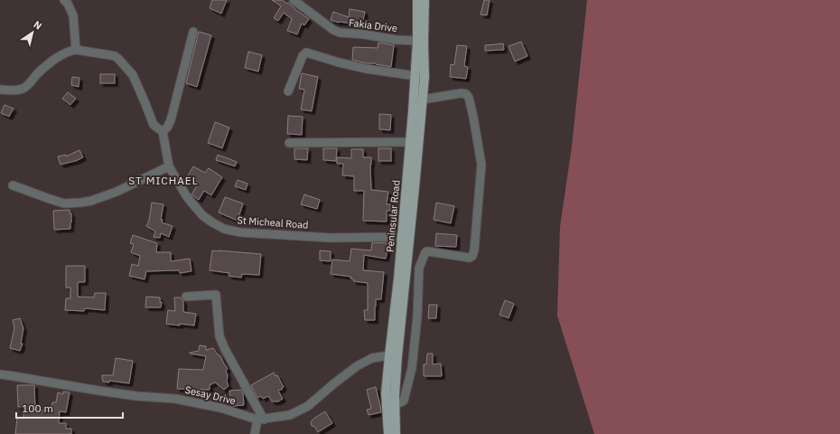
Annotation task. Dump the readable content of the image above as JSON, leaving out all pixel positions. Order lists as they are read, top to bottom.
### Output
{
  "streets": {
    "main road": ["Peninsular Road"],
    "street": ["Fakia Drive", "St Micheal Road", "Sesay Drive"]
  },
  "crossings": [
    ["Fakia Drive", "Peninsular Road"],
    ["Peninsular Road", "St Micheal Road"],
    ["Peninsular Road", "Sesay Drive"]
  ],
  "districts": ["ST MICHAEL"],
  "scale_bar": "100 m",
  "north": "top right"
}
